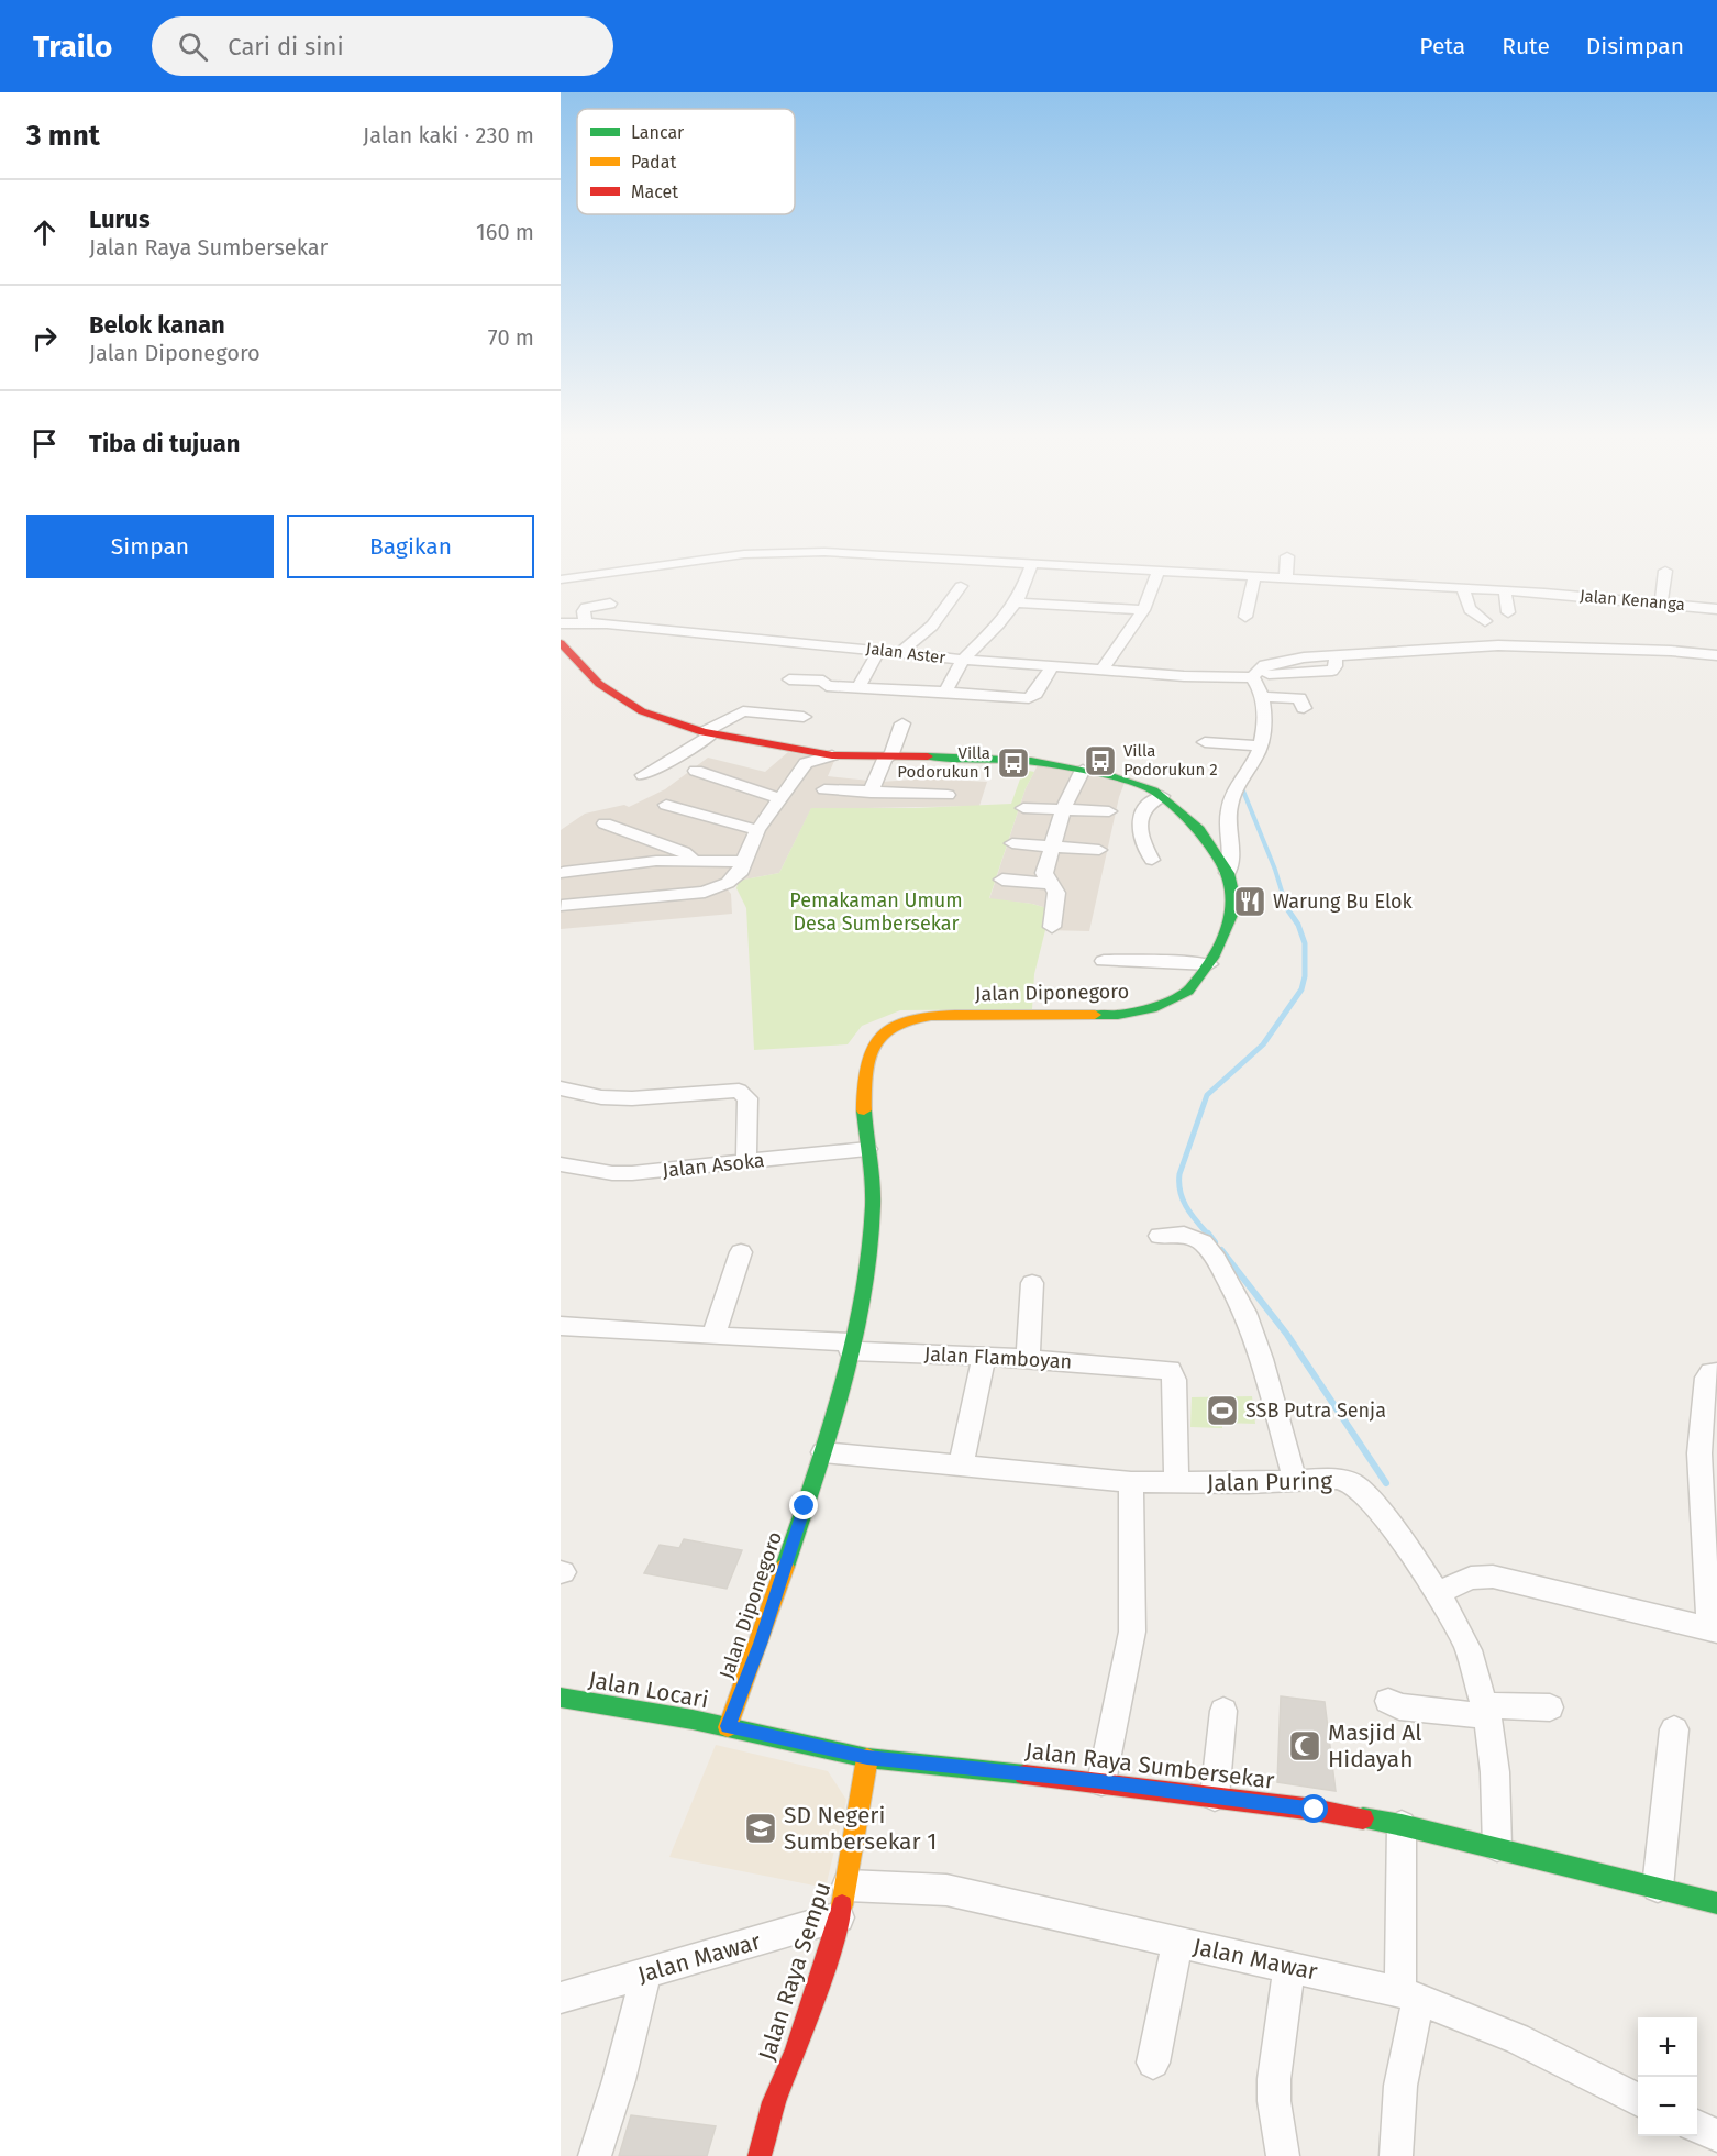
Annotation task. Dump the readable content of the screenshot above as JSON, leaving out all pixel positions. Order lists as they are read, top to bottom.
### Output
{
  "streets": {
    "main road": [
      "Jalan Diponegoro",
      "Jalan Locari",
      "Jalan Raya Sumbersekar",
      "Jalan Raya Sempu"
    ],
    "street": [
      "Jalan Kenanga",
      "Jalan Aster",
      "Jalan Asoka",
      "Jalan Flamboyan",
      "Jalan Puring",
      "Jalan Mawar"
    ]
  },
  "crossings": [
    ["Jalan Diponegoro", "Jalan Asoka"],
    ["Jalan Diponegoro", "Jalan Flamboyan"],
    ["Jalan Diponegoro", "Jalan Puring"],
    ["Jalan Diponegoro", "Jalan Locari"],
    ["Jalan Diponegoro", "Jalan Raya Sumbersekar"],
    ["Jalan Flamboyan", "Jalan Puring"],
    ["Jalan Puring", "Jalan Raya Sumbersekar"],
    ["Jalan Locari", "Jalan Raya Sumbersekar"],
    ["Jalan Raya Sumbersekar", "Jalan Raya Sempu"],
    ["Jalan Mawar", "Jalan Raya Sempu"]
  ],
  "parks": ["Pemakaman Umum Desa Sumbersekar"],
  "places": {
    "bus stop": ["Villa Podorukun 2", "Villa Podorukun 1"],
    "restaurant": ["Warung Bu Elok"],
    "sports": ["SSB Putra Senja"],
    "mosque": ["Masjid Al Hidayah"],
    "school or university": ["SD Negeri Sumbersekar 1"]
  },
  "legend": ["Lancar", "Padat", "Macet"],
  "page": {
    "header": "Trailo",
    "search": "Cari di sini",
    "nav": ["Peta", "Rute", "Disimpan"],
    "heading": ["3 mnt", "Jalan kaki · 230 m"],
    "list": [
      ["Lurus", "Jalan Raya Sumbersekar", "160 m"],
      ["Belok kanan", "Jalan Diponegoro", "70 m"],
      "Tiba di tujuan"
    ],
    "buttons": ["Simpan", "Bagikan"],
    "map_buttons": ["+", "−"]
  }
}
